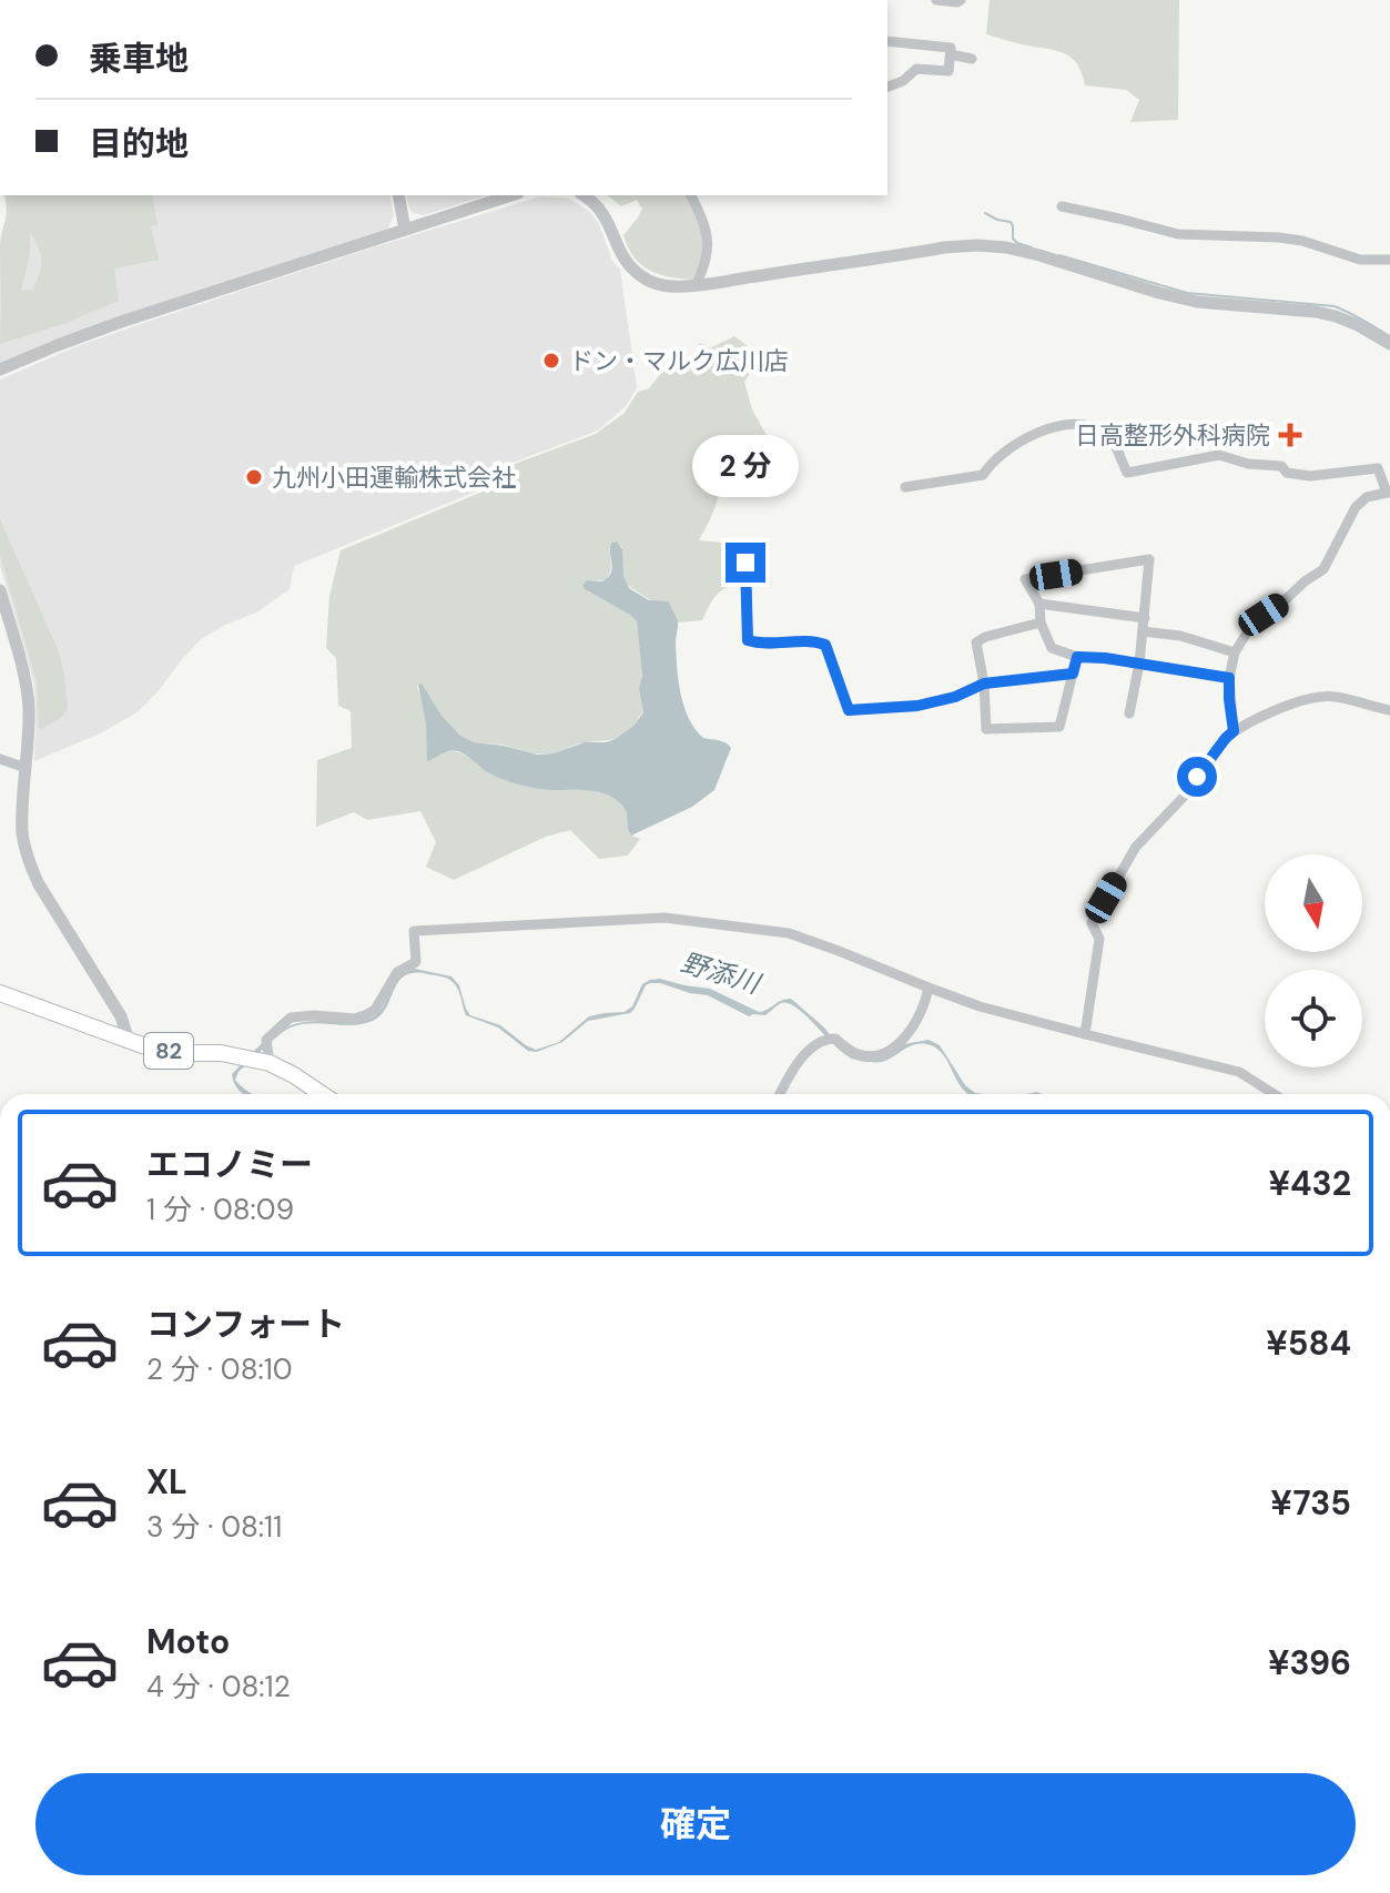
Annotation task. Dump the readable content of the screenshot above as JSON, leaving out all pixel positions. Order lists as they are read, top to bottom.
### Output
{
  "streets": {
    "main road": ["82"]
  },
  "water": ["野添川"],
  "places": {
    "other": ["ドン・マルク広川店", "九州小田運輸株式会社"],
    "health": ["日高整形外科病院"]
  },
  "north": "bottom",
  "page": {
    "banner": ["乗車地", "目的地"],
    "bubble": "2 分",
    "list": [
      {
        "name": "エコノミー",
        "note": "1 分 · 08:09",
        "value": "¥432"
      },
      {
        "name": "コンフォート",
        "note": "2 分 · 08:10",
        "value": "¥584"
      },
      {
        "name": "XL",
        "note": "3 分 · 08:11",
        "value": "¥735"
      },
      {
        "name": "Moto",
        "note": "4 分 · 08:12",
        "value": "¥396"
      }
    ],
    "buttons": "確定"
  }
}
